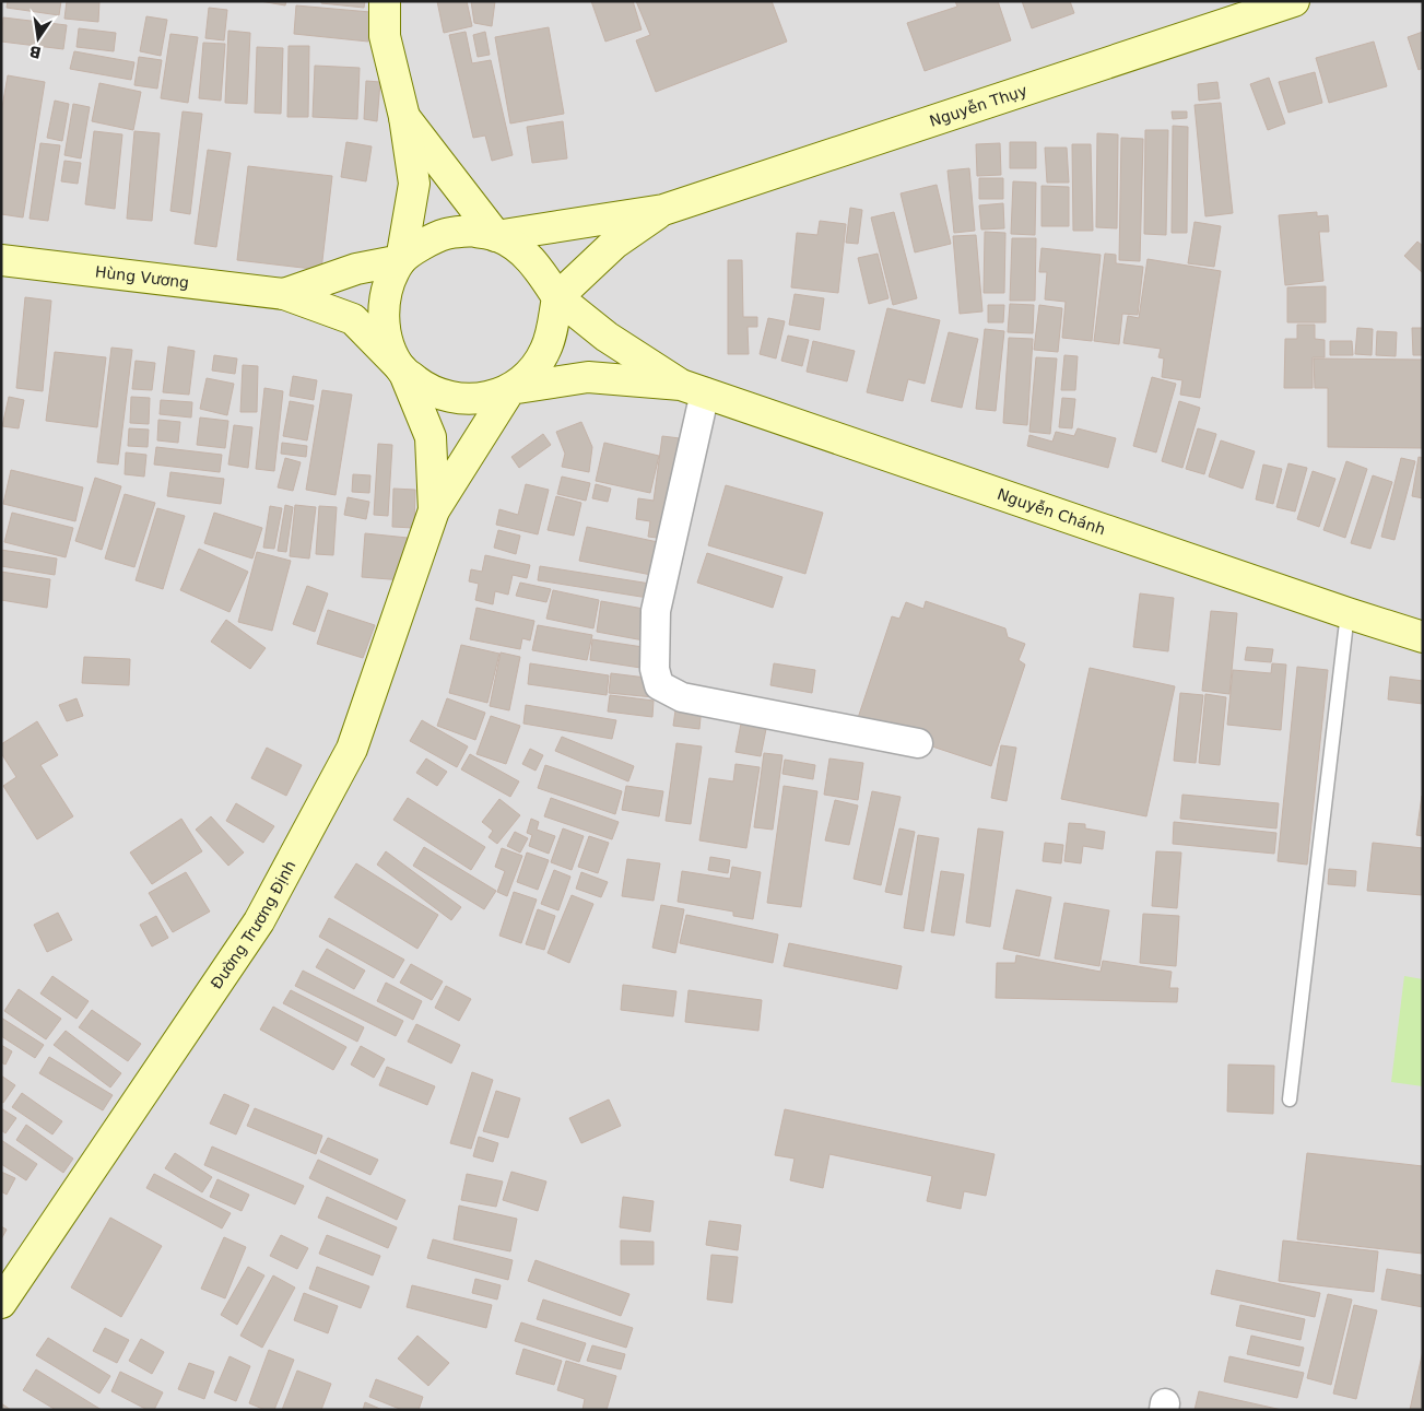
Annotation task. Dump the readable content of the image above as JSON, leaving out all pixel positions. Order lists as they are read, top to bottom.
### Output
{
  "streets": {
    "street": [
      "Nguyễn Thụy",
      "Hùng Vương",
      "Nguyễn Chánh",
      "Đường Trương Định"
    ]
  },
  "north": "bottom"
}
